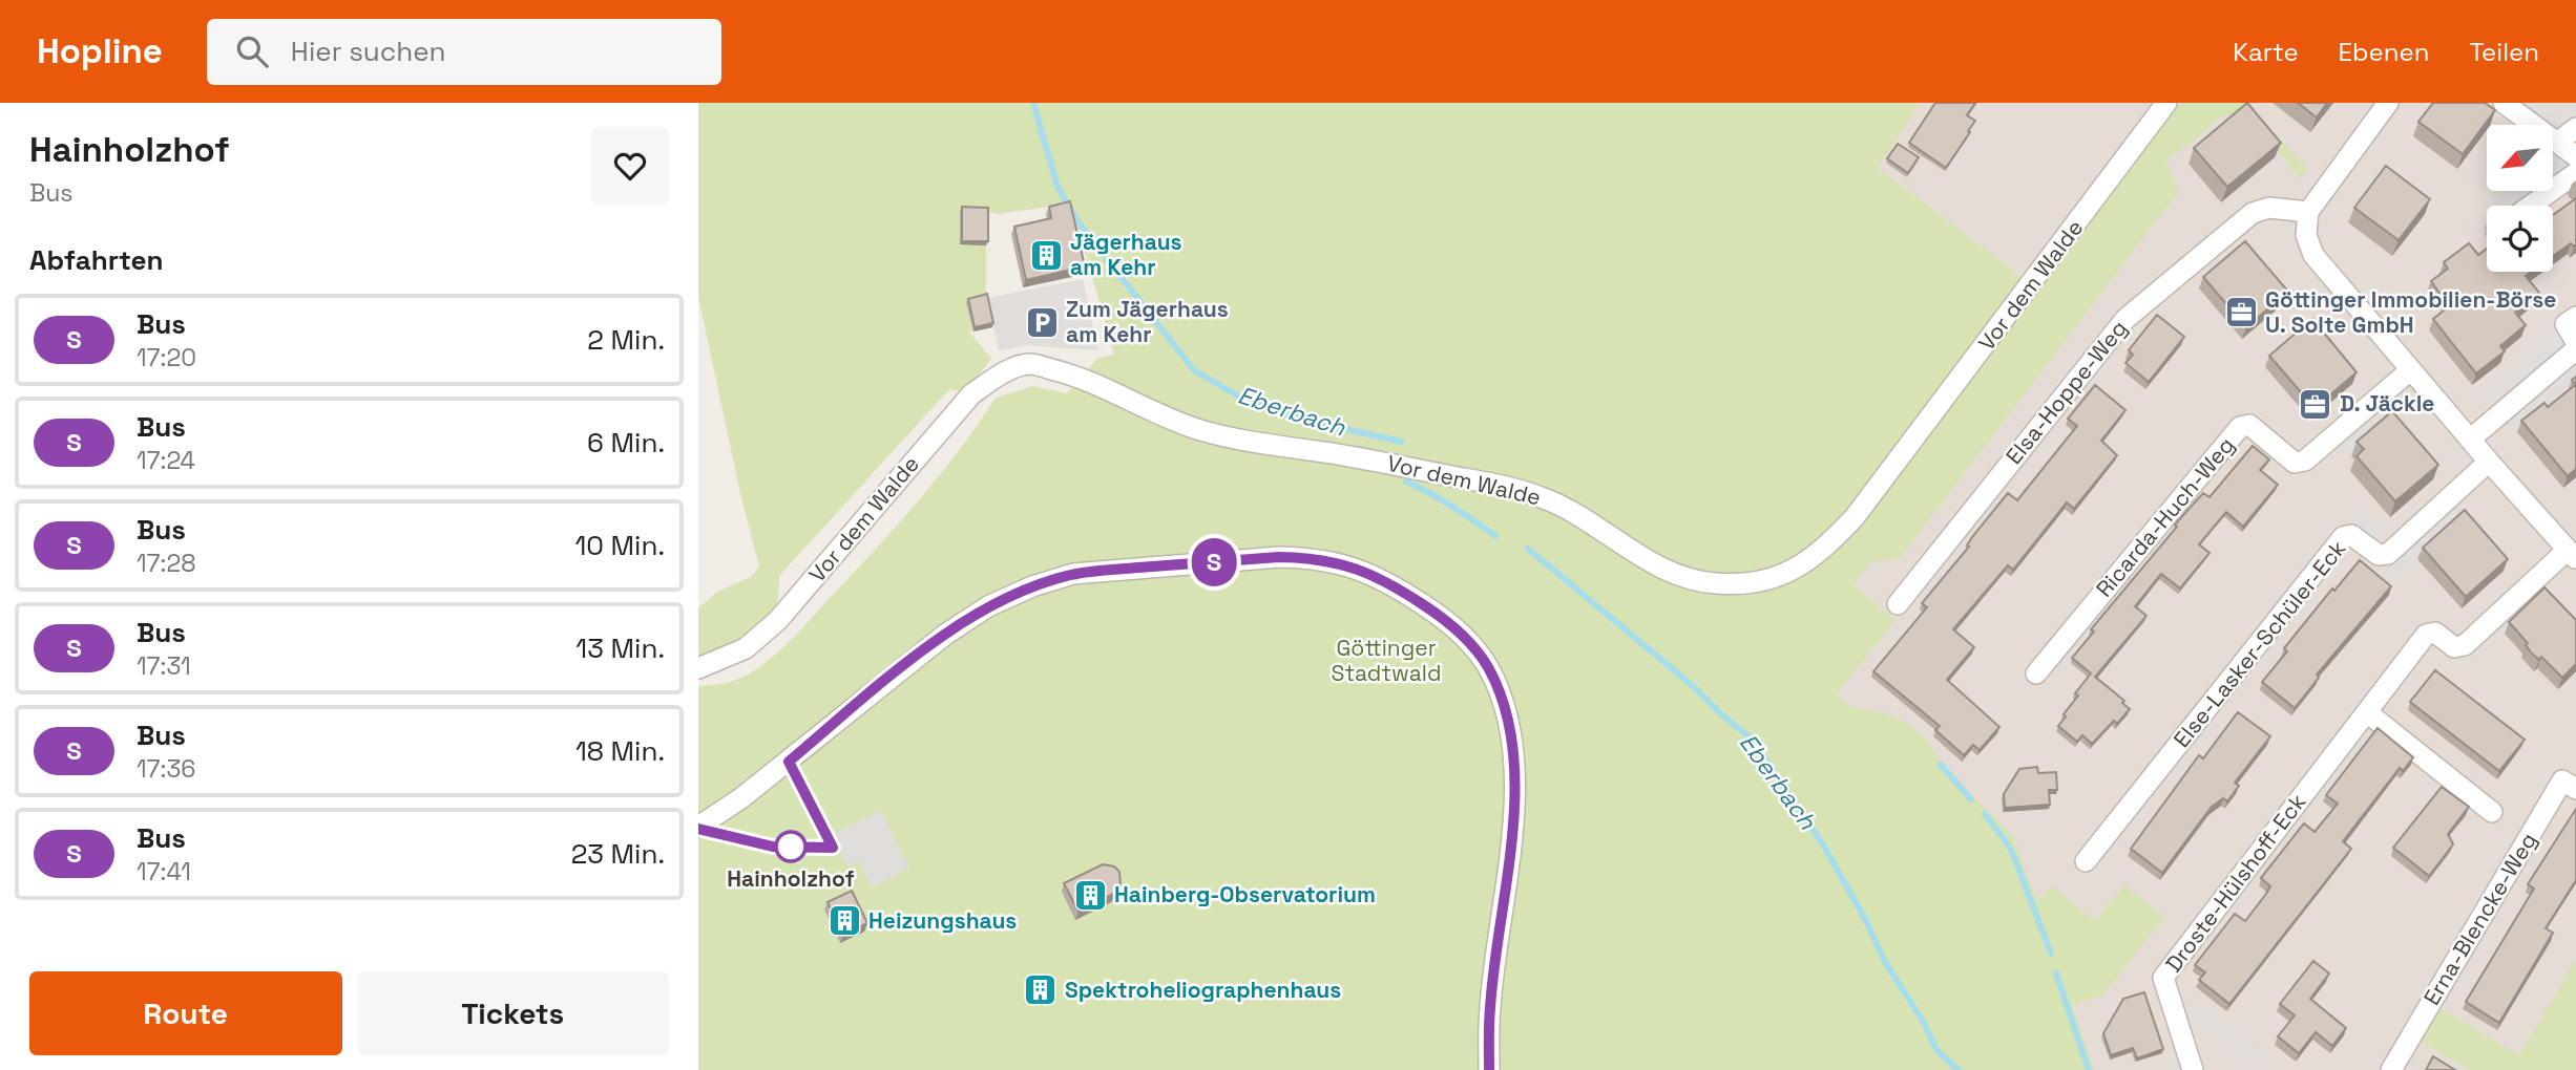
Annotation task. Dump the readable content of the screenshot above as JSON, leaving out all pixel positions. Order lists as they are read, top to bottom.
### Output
{
  "streets": {
    "street": [
      "Vor dem Walde",
      "Elsa-Hoppe-Weg",
      "Ricarda-Huch-Weg",
      "Else-Lasker-Schüler-Eck",
      "Droste-Hülshoff-Eck",
      "Erna-Blencke-Weg"
    ]
  },
  "water": ["Eberbach"],
  "parks": ["Göttinger Stadtwald"],
  "places": {
    "building": [
      "Jägerhaus am Kehr",
      "Hainberg-Observatorium",
      "Heizungshaus",
      "Spektroheliographenhaus"
    ],
    "office": ["Göttinger Immobilien-Börse U. Solte GmbH", "D. Jäckle"],
    "parking": ["Zum Jägerhaus am Kehr"],
    "other": ["Hainholzhof"]
  },
  "lines": ["bus line S"],
  "north": "bottom left",
  "page": {
    "header": "Hopline",
    "search": "Hier suchen",
    "nav": ["Karte", "Ebenen", "Teilen"],
    "heading": [
      ["Hainholzhof", "Bus"],
      "Abfahrten"
    ],
    "on_map": "S",
    "list": [
      {
        "mark": "S",
        "name": "Bus",
        "note": "17:20",
        "value": "2 Min."
      },
      {
        "mark": "S",
        "name": "Bus",
        "note": "17:24",
        "value": "6 Min."
      },
      {
        "mark": "S",
        "name": "Bus",
        "note": "17:28",
        "value": "10 Min."
      },
      {
        "mark": "S",
        "name": "Bus",
        "note": "17:31",
        "value": "13 Min."
      },
      {
        "mark": "S",
        "name": "Bus",
        "note": "17:36",
        "value": "18 Min."
      },
      {
        "mark": "S",
        "name": "Bus",
        "note": "17:41",
        "value": "23 Min."
      }
    ],
    "buttons": ["Route", "Tickets"]
  }
}
